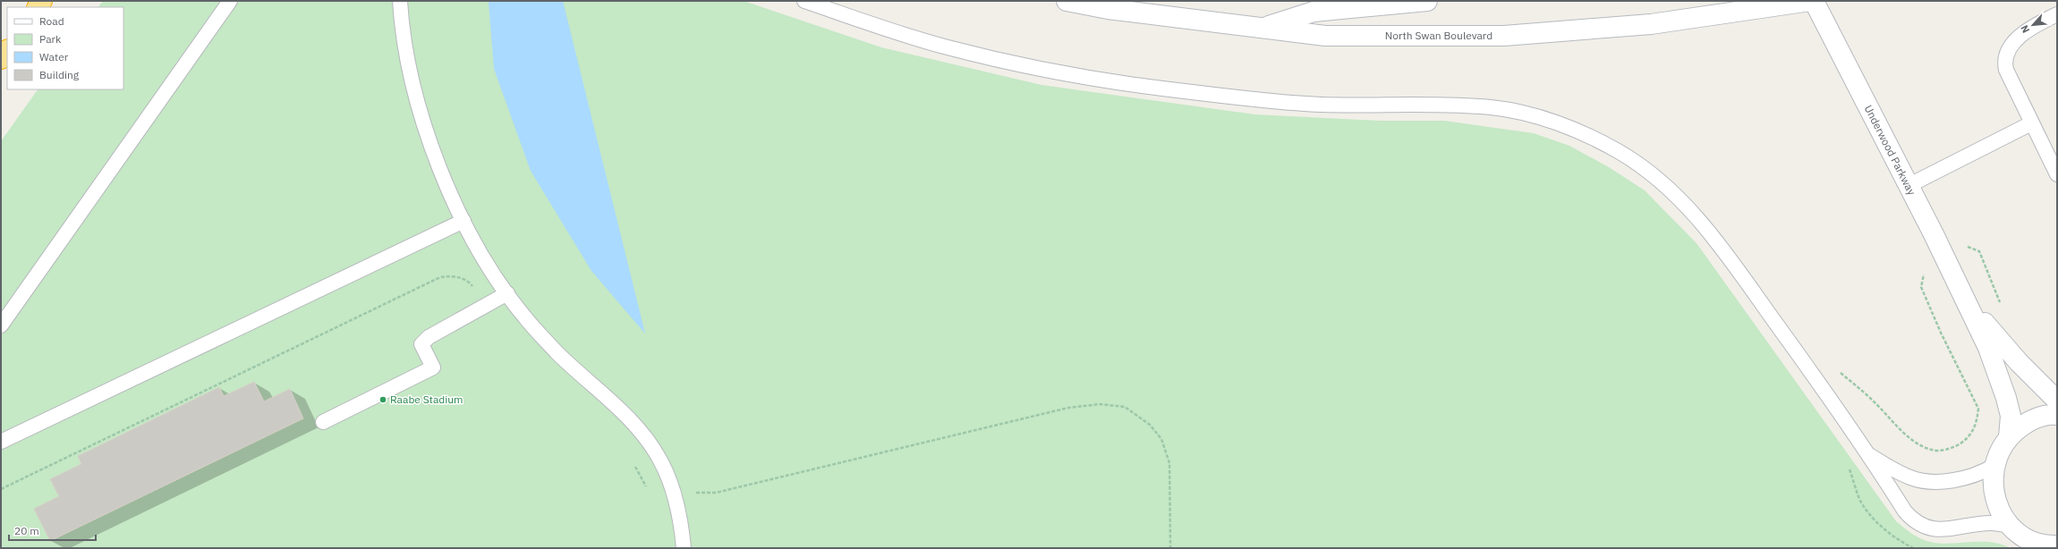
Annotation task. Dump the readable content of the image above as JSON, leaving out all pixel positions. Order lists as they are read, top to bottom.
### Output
{
  "streets": {
    "street": ["North Swan Boulevard", "Underwood Parkway"]
  },
  "places": ["Raabe Stadium"],
  "legend": [
    "Road",
    "Park",
    "Water",
    "Building"
  ],
  "scale_bar": "20 m",
  "north": "bottom left"
}
